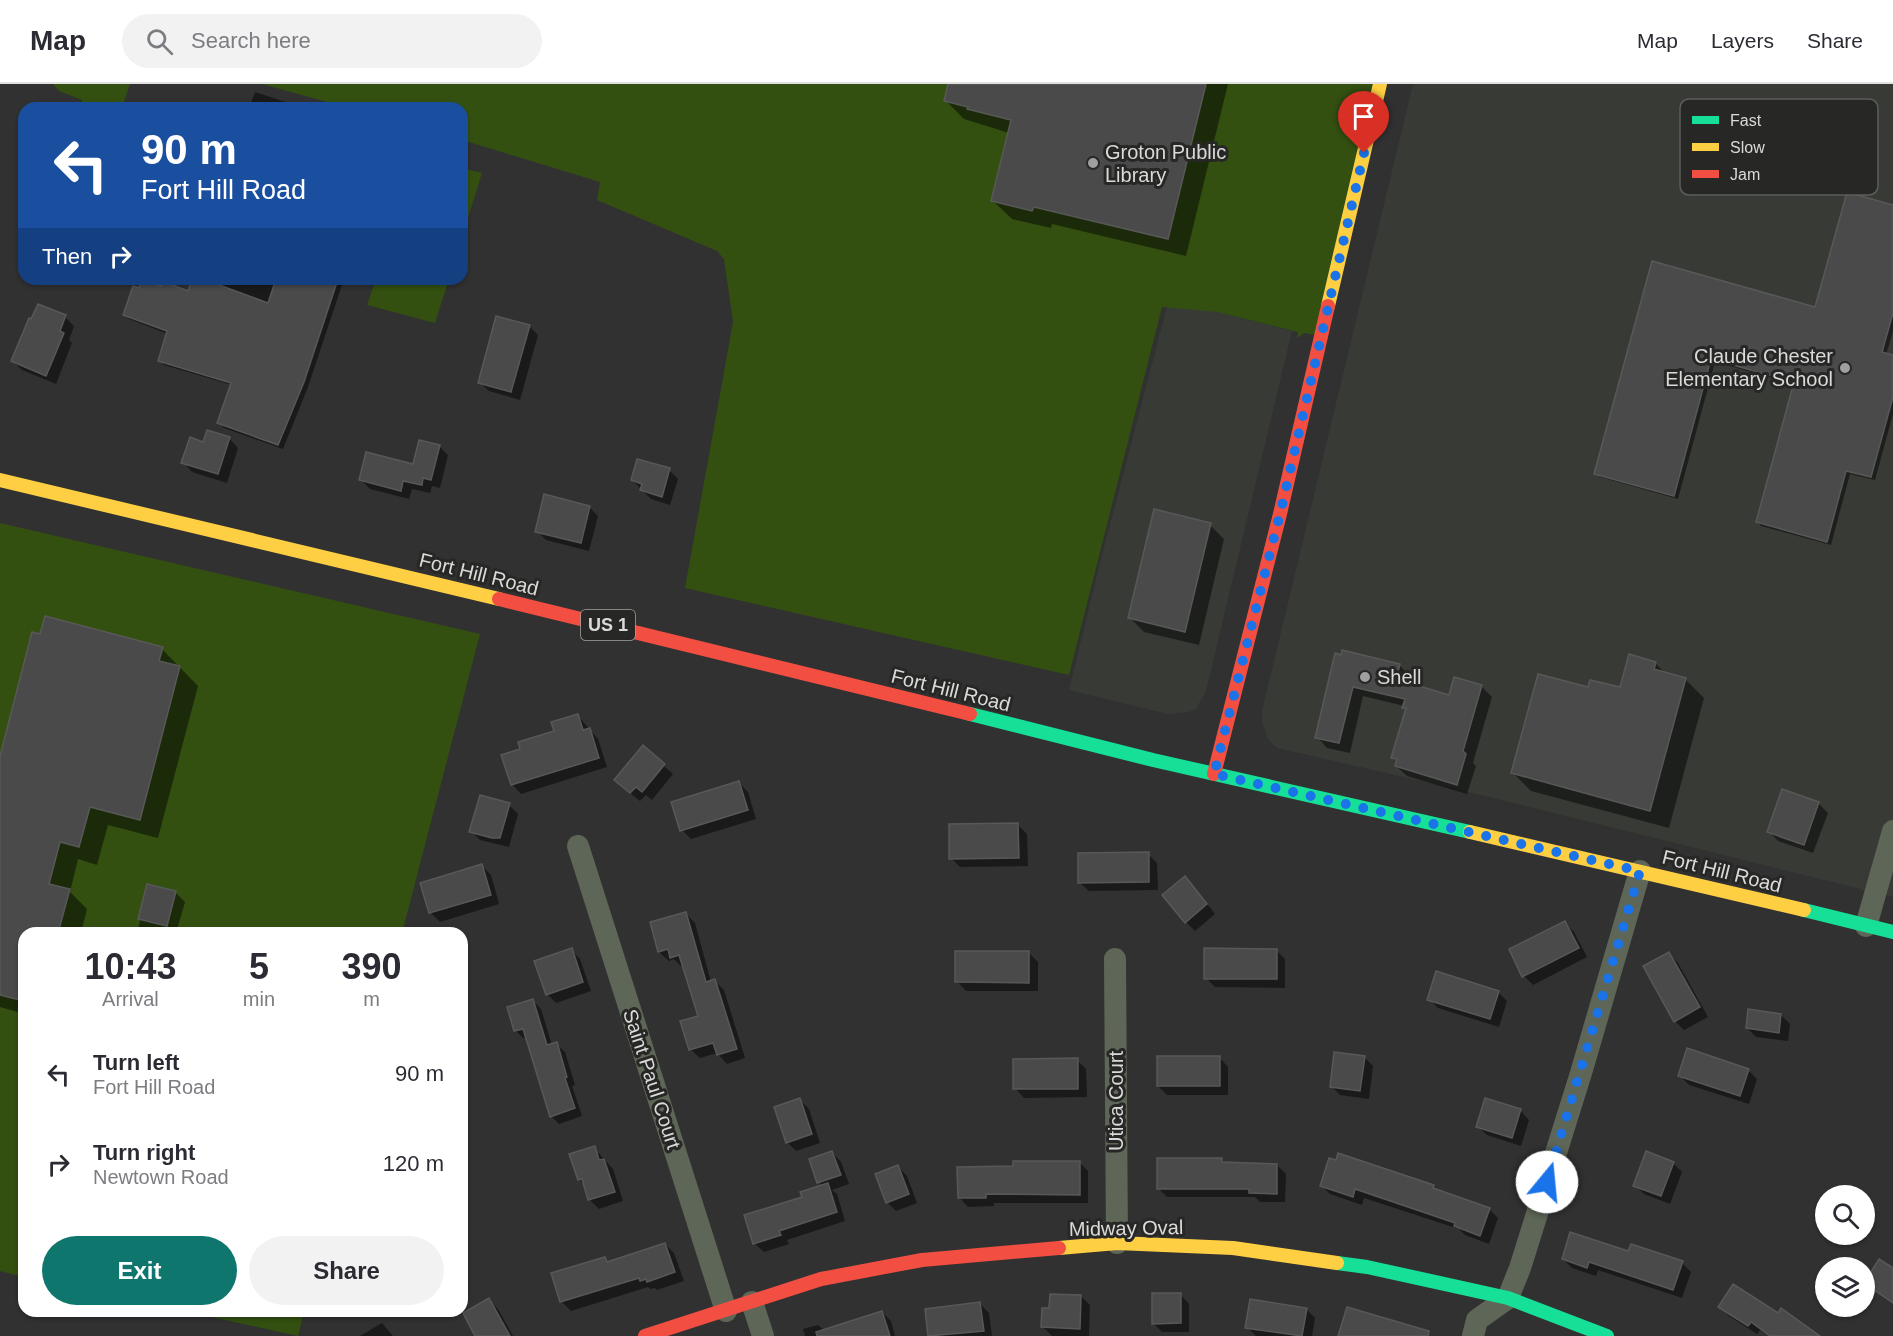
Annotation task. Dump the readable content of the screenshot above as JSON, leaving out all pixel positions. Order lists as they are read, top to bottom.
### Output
{
  "streets": {
    "main road": ["Fort Hill Road", "US 1", "Midway Oval"],
    "street": ["Saint Paul Court", "Utica Court"]
  },
  "crossings": [
    ["Saint Paul Court", "Midway Oval"],
    ["Utica Court", "Midway Oval"]
  ],
  "places": ["Groton Public Library", "Claude Chester Elementary School", "Shell"],
  "legend": ["Fast", "Slow", "Jam"],
  "page": {
    "header": "Map",
    "search": "Search here",
    "nav": ["Map", "Layers", "Share"],
    "turn": ["90 m", "Fort Hill Road"],
    "then": "Then",
    "eta": [
      "10:43",
      "Arrival",
      "5",
      "min",
      "390",
      "m"
    ],
    "list": [
      {
        "name": "Turn left",
        "note": "Fort Hill Road",
        "value": "90 m"
      },
      {
        "name": "Turn right",
        "note": "Newtown Road",
        "value": "120 m"
      }
    ],
    "buttons": ["Exit", "Share"]
  }
}
